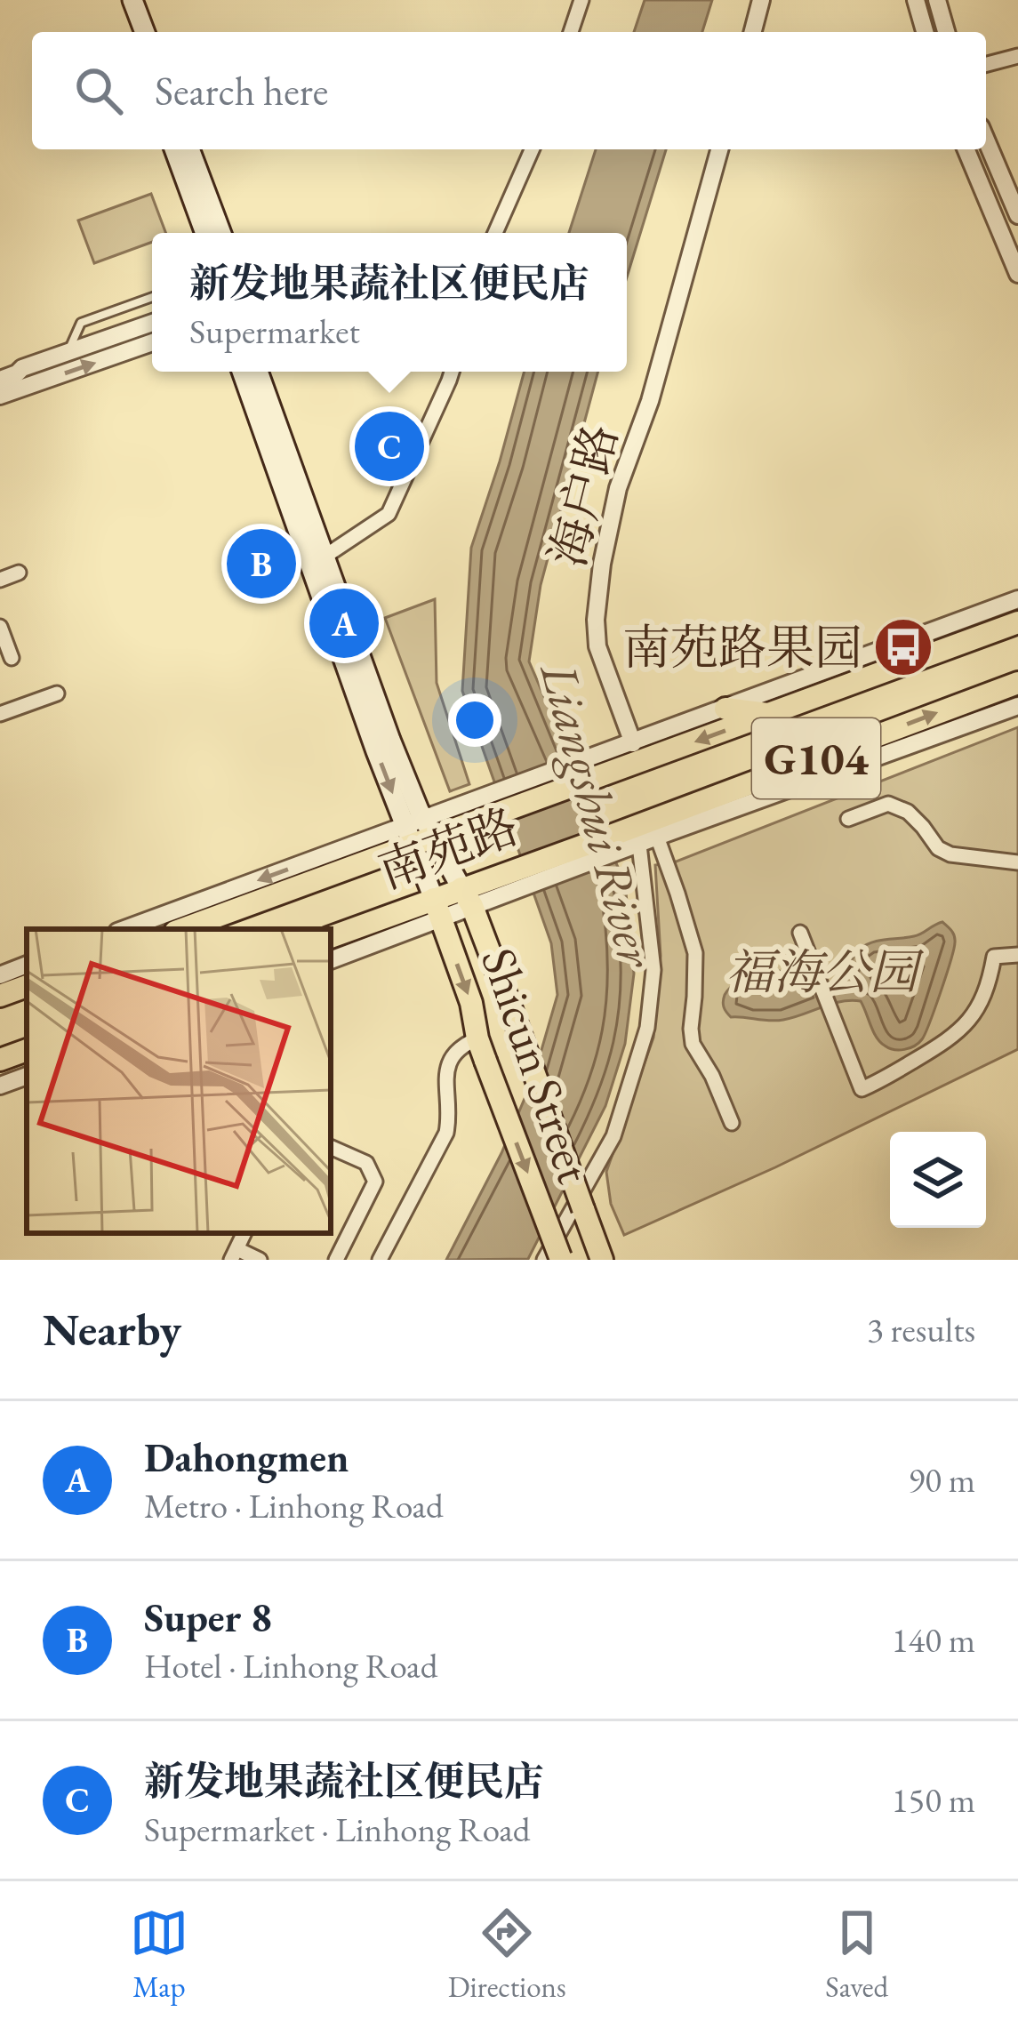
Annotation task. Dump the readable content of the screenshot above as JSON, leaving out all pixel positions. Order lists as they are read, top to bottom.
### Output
{
  "streets": {
    "main road": ["G104", "南苑路", "Shicun Street"],
    "street": ["海户路"]
  },
  "crossings": [
    ["G104", "南苑路"],
    ["南苑路", "Shicun Street"]
  ],
  "water": ["Liangshui River"],
  "parks": ["福海公园"],
  "places": {
    "bus stop": ["南苑路果园"]
  },
  "page": {
    "search": "Search here",
    "popup": ["新发地果蔬社区便民店", "Supermarket"],
    "pins": ["C", "B", "A"],
    "heading": ["Nearby", "3 results"],
    "list": [
      {
        "mark": "A",
        "name": "Dahongmen",
        "note": "Metro · Linhong Road",
        "value": "90 m"
      },
      {
        "mark": "B",
        "name": "Super 8",
        "note": "Hotel · Linhong Road",
        "value": "140 m"
      },
      {
        "mark": "C",
        "name": "新发地果蔬社区便民店",
        "note": "Supermarket · Linhong Road",
        "value": "150 m"
      }
    ],
    "nav": ["Map", "Directions", "Saved"]
  }
}
